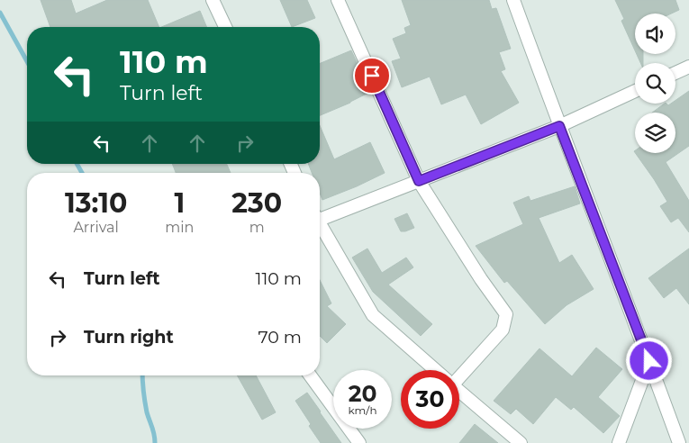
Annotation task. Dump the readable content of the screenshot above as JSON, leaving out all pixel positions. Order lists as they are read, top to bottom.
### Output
{
  "page": {
    "turn": ["110 m", "Turn left"],
    "eta": [
      "13:10",
      "Arrival",
      "1",
      "min",
      "230",
      "m"
    ],
    "list": [
      {
        "name": "Turn left",
        "value": "110 m"
      },
      {
        "name": "Turn right",
        "value": "70 m"
      }
    ],
    "speed": "20 km/h",
    "limit": "30"
  }
}
